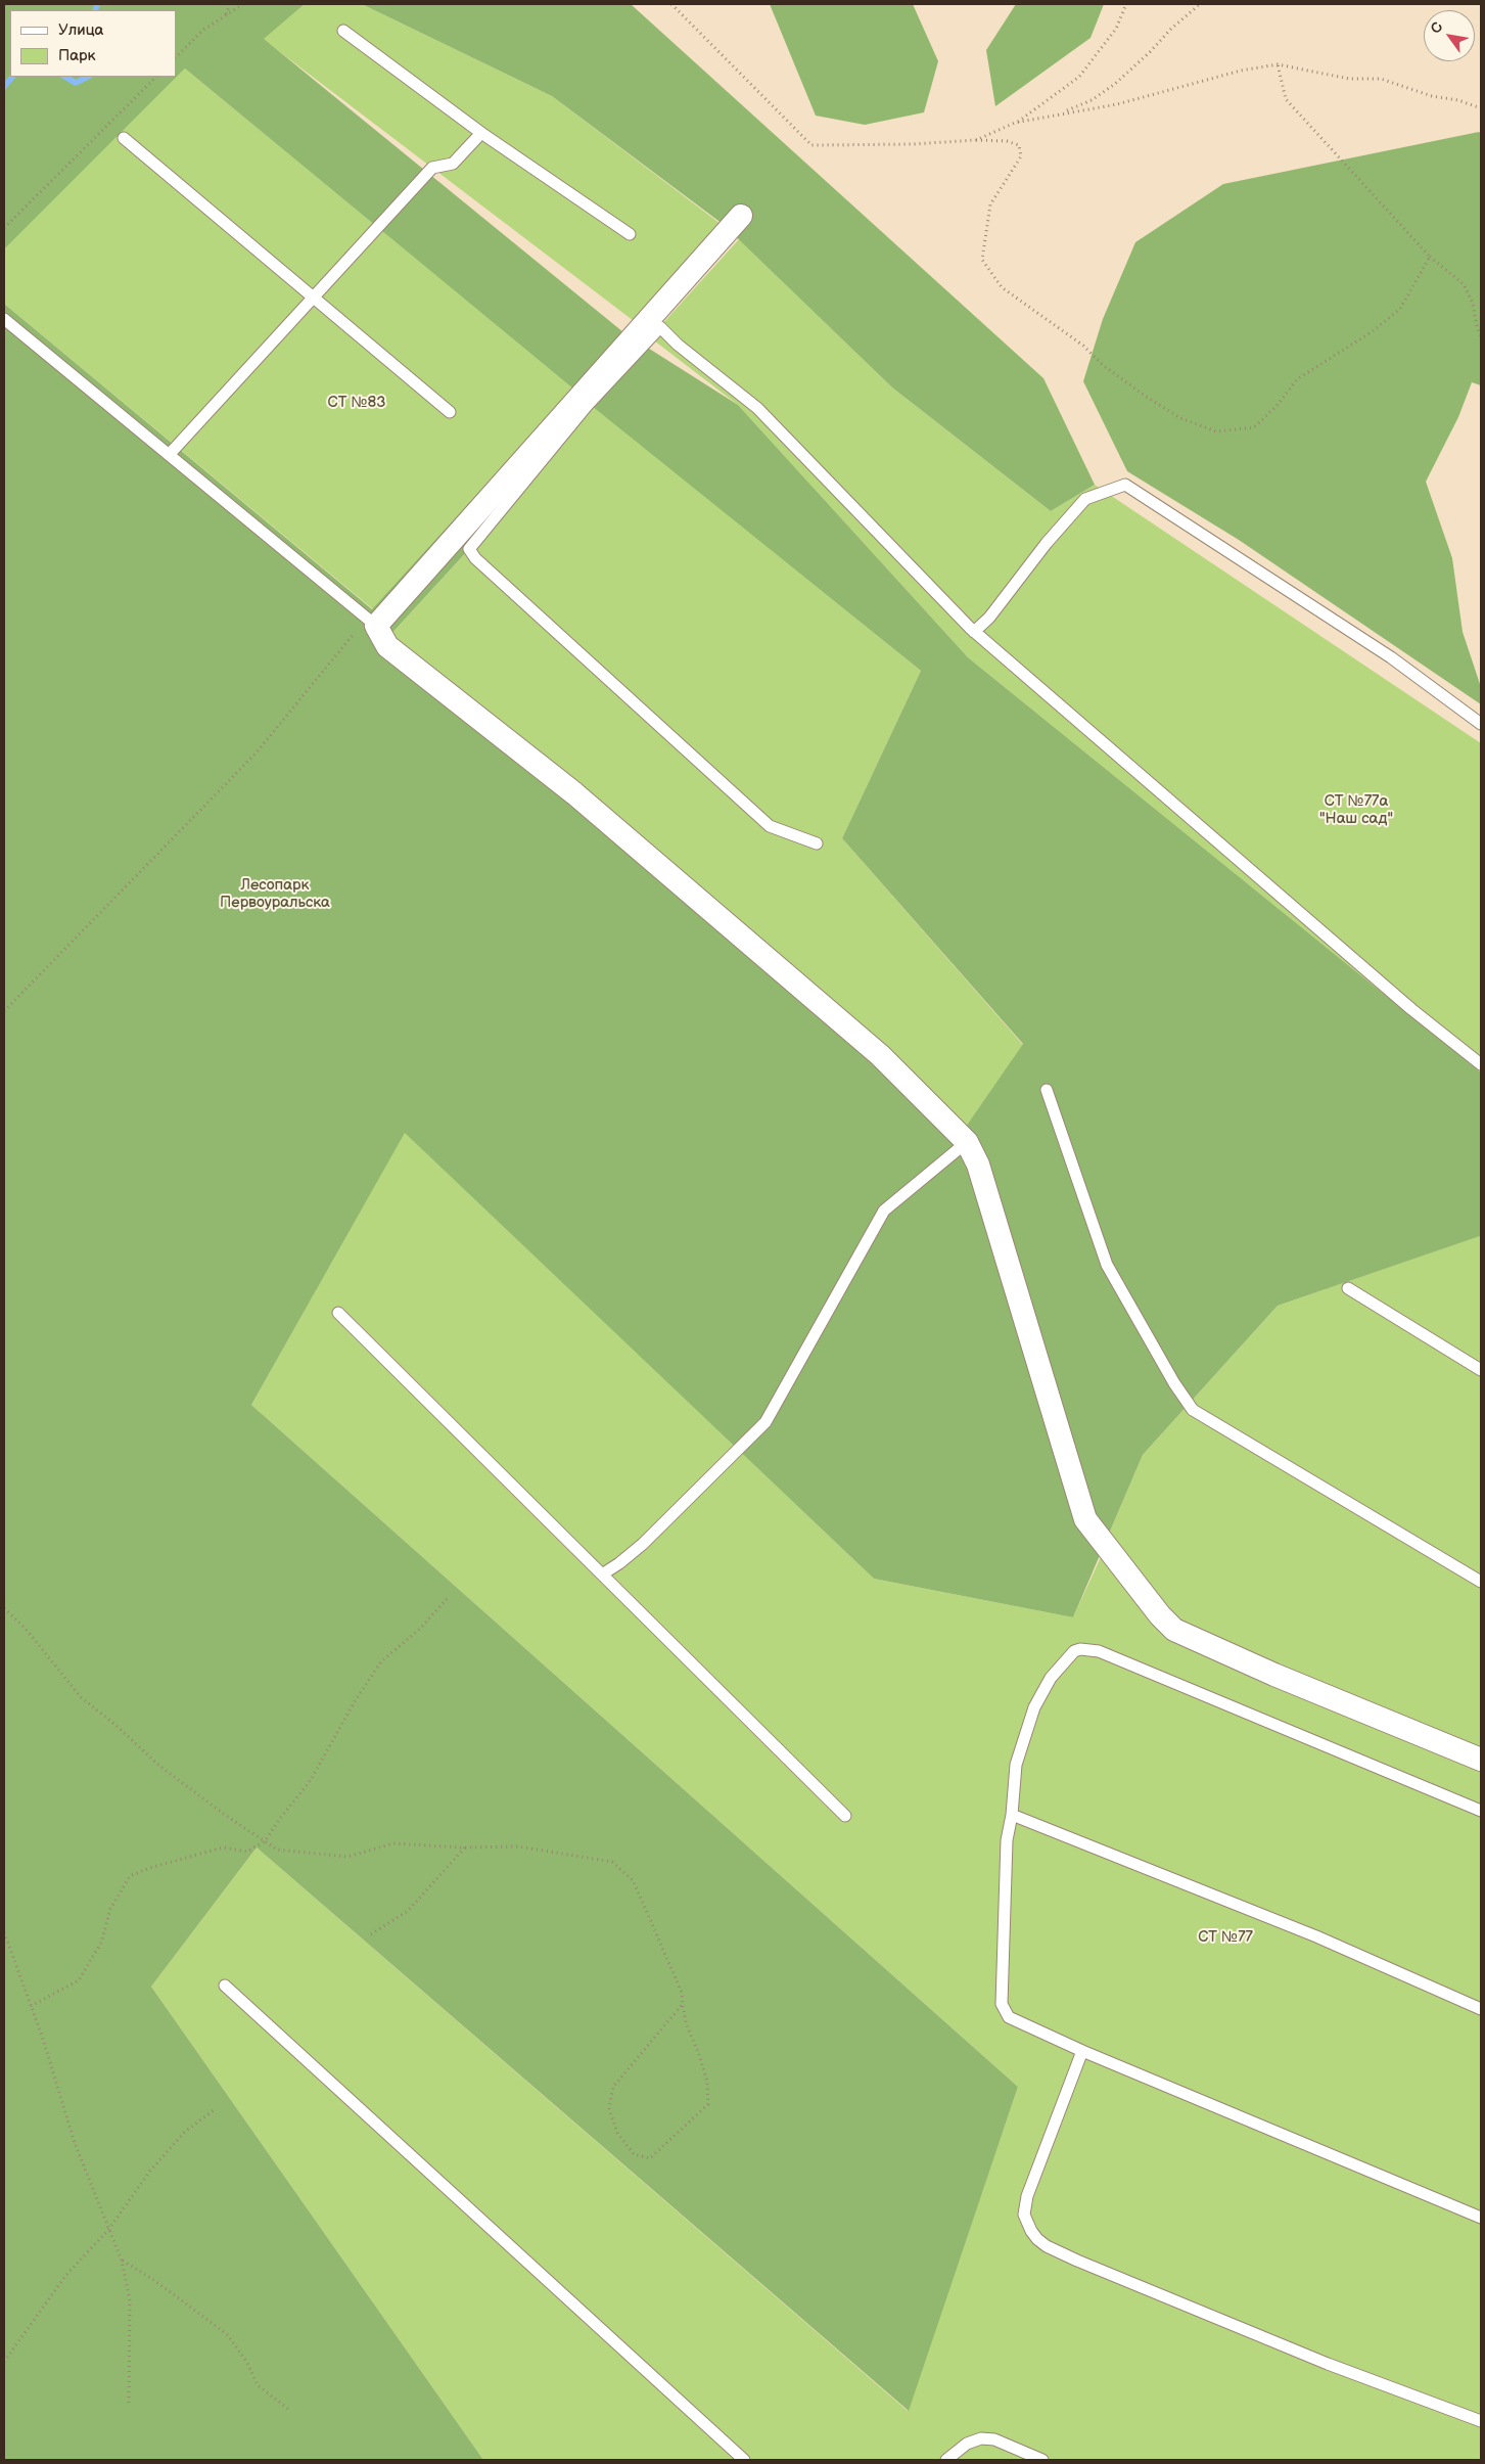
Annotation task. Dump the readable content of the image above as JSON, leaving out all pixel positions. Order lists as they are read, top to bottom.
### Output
{
  "parks": [
    "СТ №83",
    "СТ №77а \"Наш сад\"",
    "Лесопарк Первоуральска",
    "СТ №77"
  ],
  "legend": ["Улица", "Парк"],
  "north": "top left"
}
